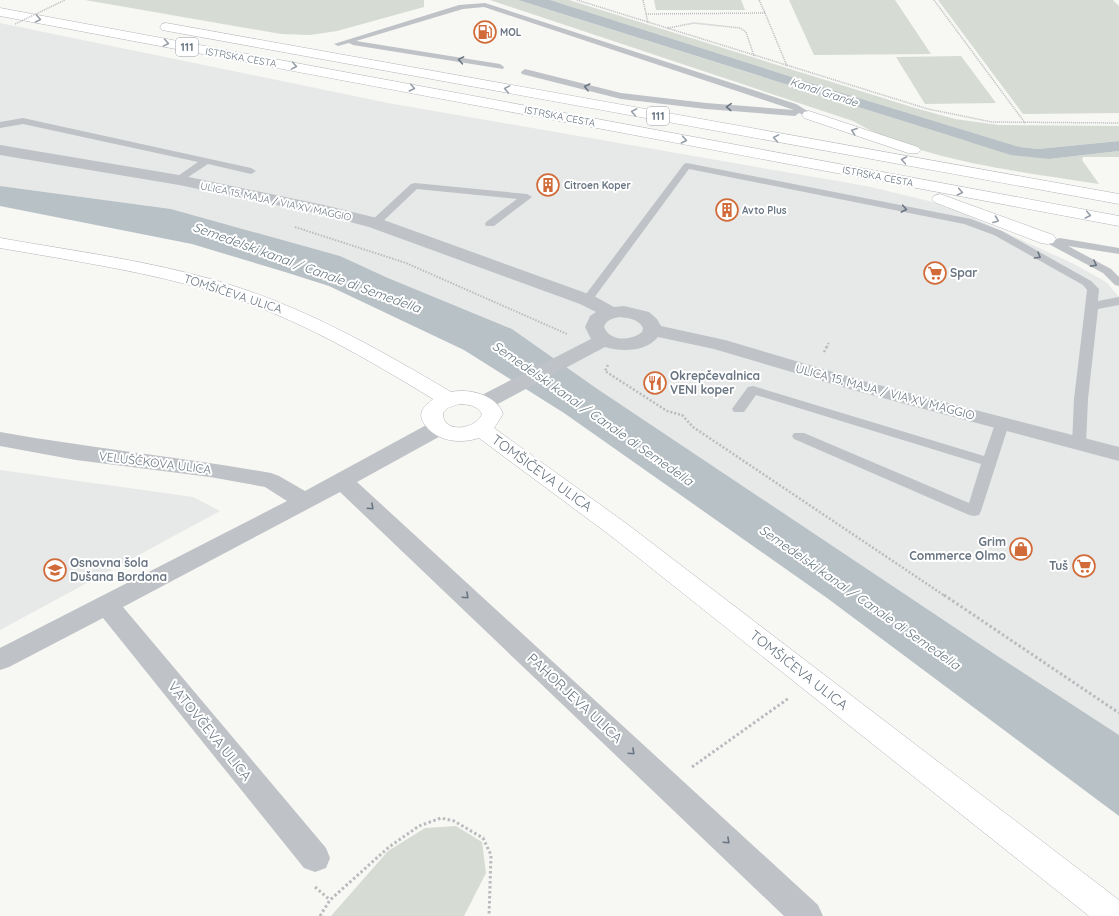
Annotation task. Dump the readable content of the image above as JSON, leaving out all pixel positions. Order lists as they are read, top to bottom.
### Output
{
  "streets": {
    "main road": ["111", "ISTRSKA CESTA", "TOMŠIČEVA ULICA"],
    "street": [
      "ULICA 15. MAJA / VIA XV MAGGIO",
      "VELUŠČKOVA ULICA",
      "PAHORJEVA ULICA",
      "VATOVČEVA ULICA"
    ]
  },
  "one_way": ["PAHORJEVA ULICA"],
  "water": ["Kanal Grande", "Semedelski kanal / Canale di Semedella"],
  "places": {
    "fuel station": ["MOL"],
    "building": ["Citroen Koper", "Avto Plus"],
    "supermarket": ["Spar", "Tuš"],
    "restaurant": ["Okrepčevalnica VENI koper"],
    "shop": ["Grim Commerce Olmo"],
    "school or university": ["Osnovna šola Dušana Bordona"]
  }
}
